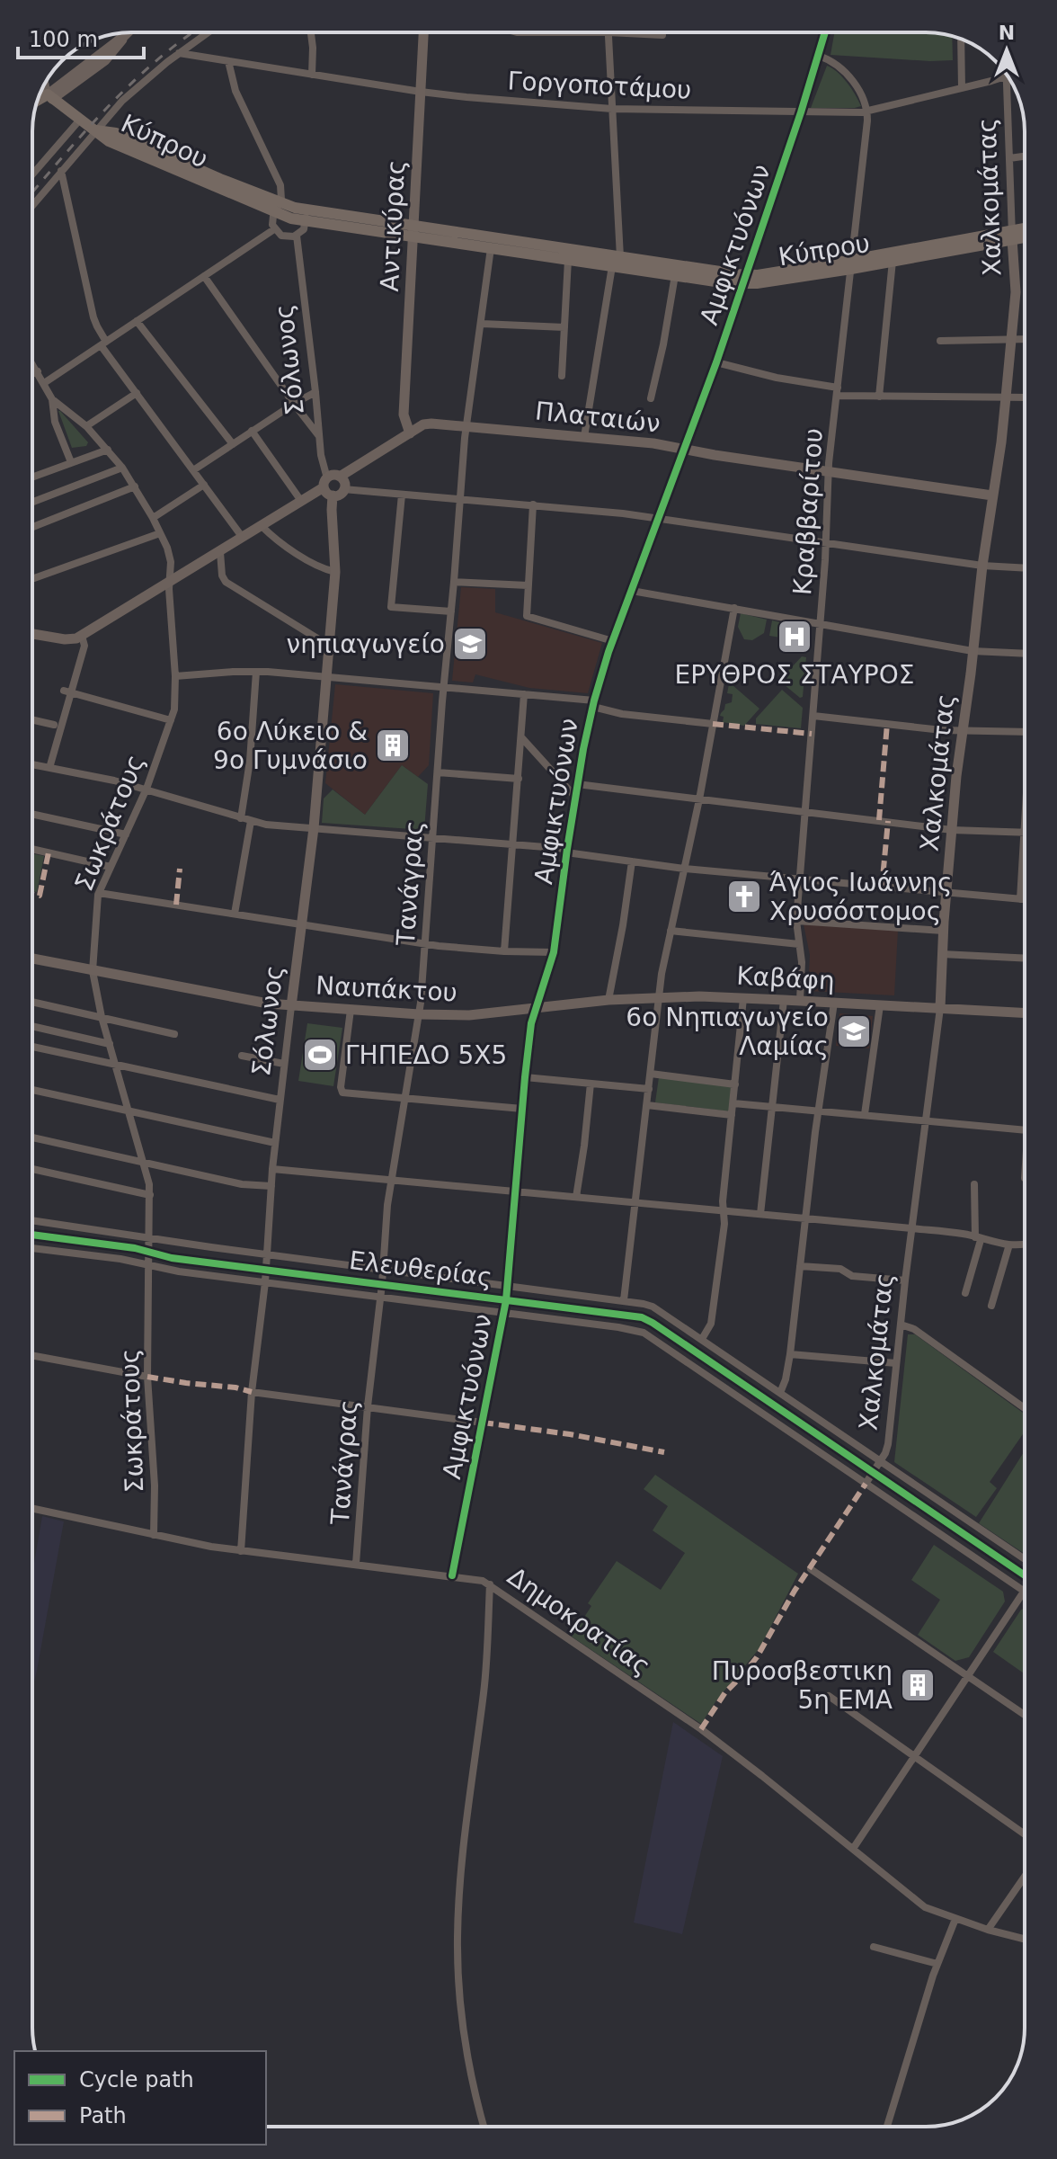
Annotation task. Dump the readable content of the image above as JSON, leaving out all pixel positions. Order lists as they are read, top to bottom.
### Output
{
  "streets": {
    "main road": ["Κύπρου"],
    "street": [
      "Γοργοποτάμου",
      "Χαλκομάτας",
      "Αντικύρας",
      "Αμφικτυόνων",
      "Σόλωνος",
      "Πλαταιών",
      "Κραββαρίτου",
      "Σωκράτους",
      "Τανάγρας",
      "Καβάφη",
      "Ναυπάκτου",
      "Ελευθερίας",
      "Δημοκρατίας"
    ]
  },
  "crossings": [
    ["Γοργοποτάμου", "Αντικύρας"],
    ["Γοργοποτάμου", "Αμφικτυόνων"],
    ["Γοργοποτάμου", "Κραββαρίτου"],
    ["Κύπρου", "Χαλκομάτας"],
    ["Κύπρου", "Αντικύρας"],
    ["Κύπρου", "Αμφικτυόνων"],
    ["Κύπρου", "Κραββαρίτου"],
    ["Κύπρου", "Τανάγρας"],
    ["Χαλκομάτας", "Πλαταιών"],
    ["Χαλκομάτας", "Καβάφη"],
    ["Χαλκομάτας", "Ελευθερίας"],
    ["Αντικύρας", "Πλαταιών"],
    ["Αμφικτυόνων", "Πλαταιών"],
    ["Αμφικτυόνων", "Καβάφη"],
    ["Αμφικτυόνων", "Ναυπάκτου"],
    ["Αμφικτυόνων", "Ελευθερίας"],
    ["Αμφικτυόνων", "Δημοκρατίας"],
    ["Σόλωνος", "Πλαταιών"],
    ["Σόλωνος", "Ναυπάκτου"],
    ["Σόλωνος", "Ελευθερίας"],
    ["Σόλωνος", "Δημοκρατίας"],
    ["Πλαταιών", "Κραββαρίτου"],
    ["Πλαταιών", "Τανάγρας"],
    ["Κραββαρίτου", "Καβάφη"],
    ["Σωκράτους", "Ναυπάκτου"],
    ["Σωκράτους", "Ελευθερίας"],
    ["Σωκράτους", "Δημοκρατίας"],
    ["Τανάγρας", "Ναυπάκτου"],
    ["Τανάγρας", "Ελευθερίας"],
    ["Τανάγρας", "Δημοκρατίας"],
    ["Καβάφη", "Ναυπάκτου"]
  ],
  "places": {
    "hospital": ["ΕΡΥΘΡΟΣ ΣΤΑΥΡΟΣ"],
    "school or university": ["νηπιαγωγείο", "6ο Νηπιαγωγείο Λαμίας"],
    "building": ["6ο Λύκειο & 9ο Γυμνάσιο", "Πυροσβεστικη 5η ΕΜΑ"],
    "church": ["Άγιος Ιωάννης Χρυσόστομος"],
    "sports": ["ΓΗΠΕΔΟ 5X5"]
  },
  "legend": ["Cycle path", "Path"],
  "scale_bar": "100 m",
  "north": "top"
}
